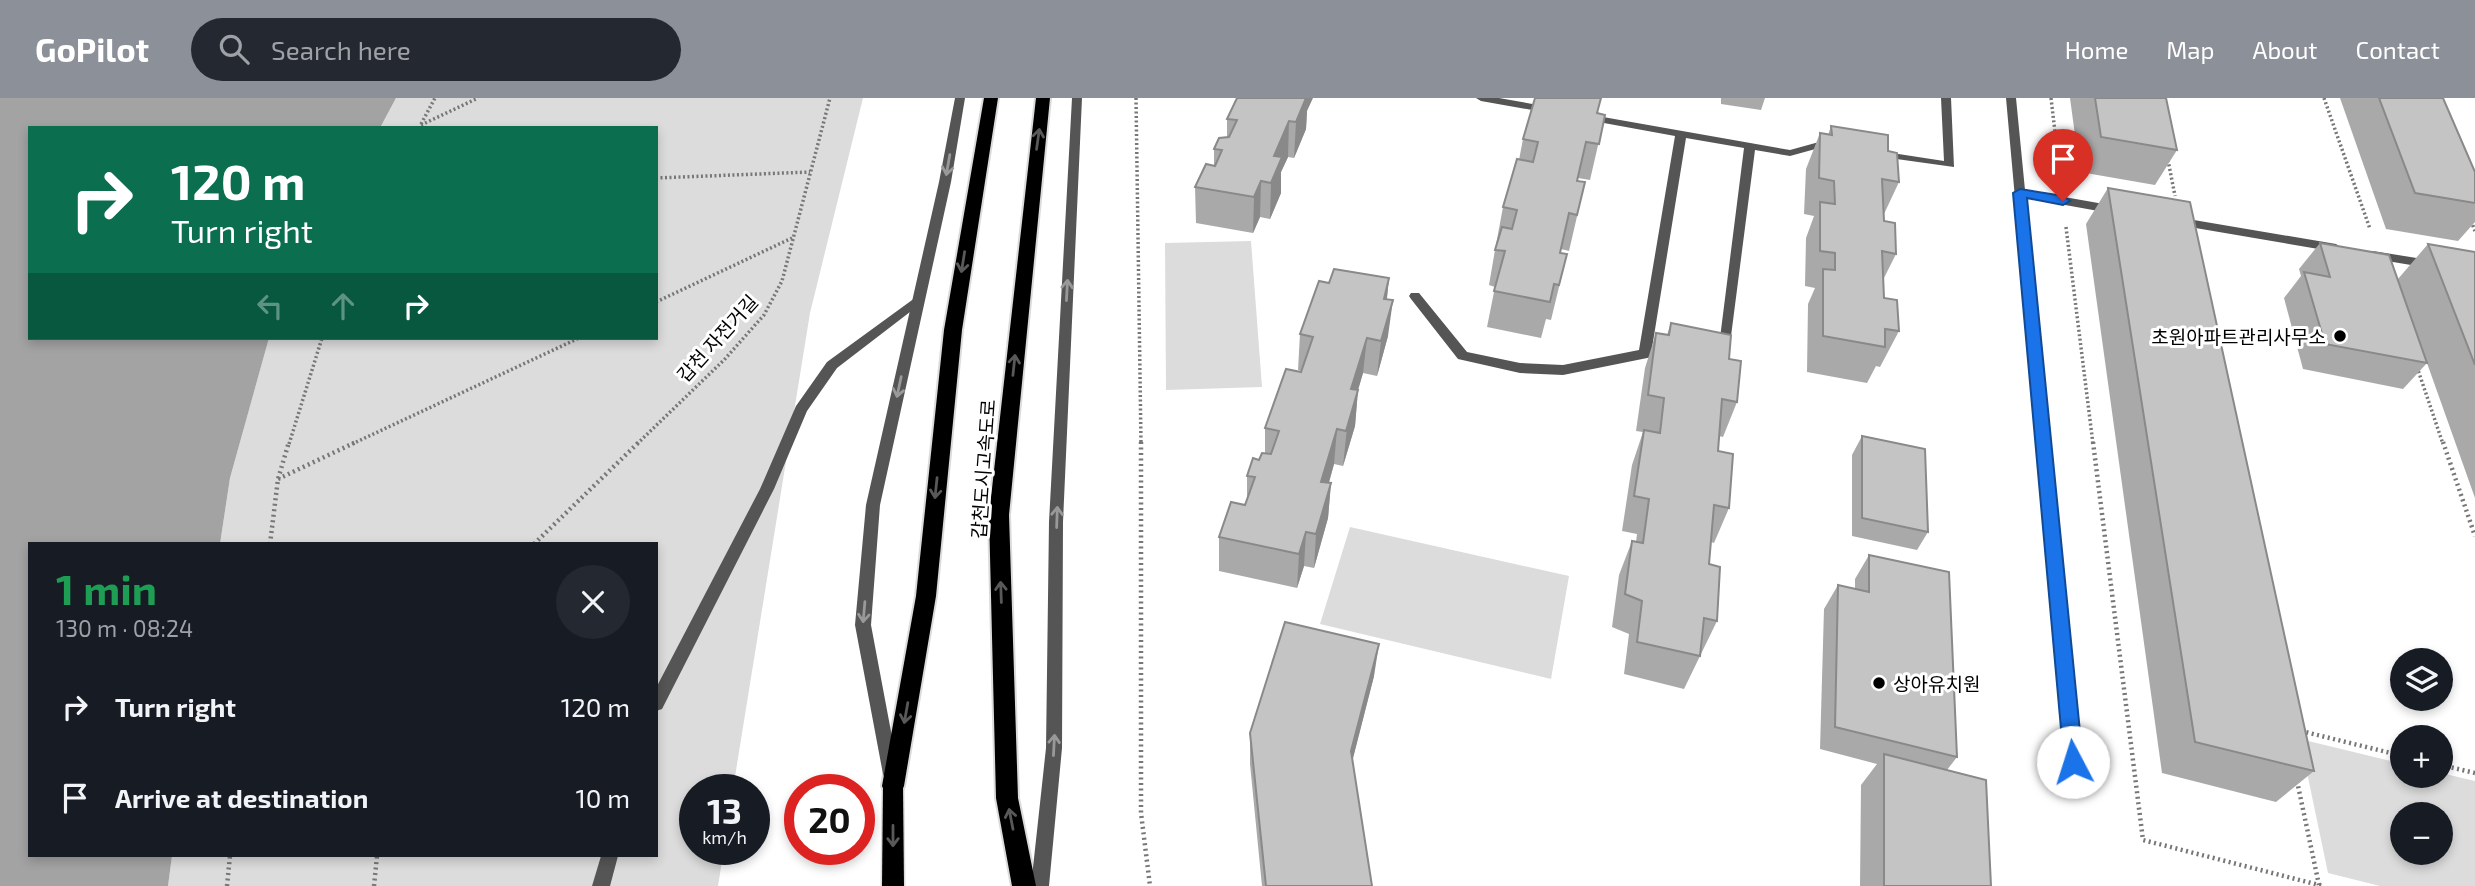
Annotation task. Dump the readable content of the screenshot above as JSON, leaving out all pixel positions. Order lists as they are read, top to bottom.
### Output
{
  "streets": {
    "highway": ["갑천도시고속도로"],
    "path": ["갑천 자전거길"]
  },
  "places": ["초원아파트관리사무소", "상아유치원"],
  "page": {
    "header": "GoPilot",
    "search": "Search here",
    "nav": [
      "Home",
      "Map",
      "About",
      "Contact"
    ],
    "turn": ["120 m", "Turn right"],
    "heading": ["1 min", "130 m · 08:24"],
    "map_buttons": ["+", "−"],
    "list": [
      {
        "name": "Turn right",
        "value": "120 m"
      },
      {
        "name": "Arrive at destination",
        "value": "10 m"
      }
    ],
    "speed": "13 km/h",
    "limit": "20"
  }
}
